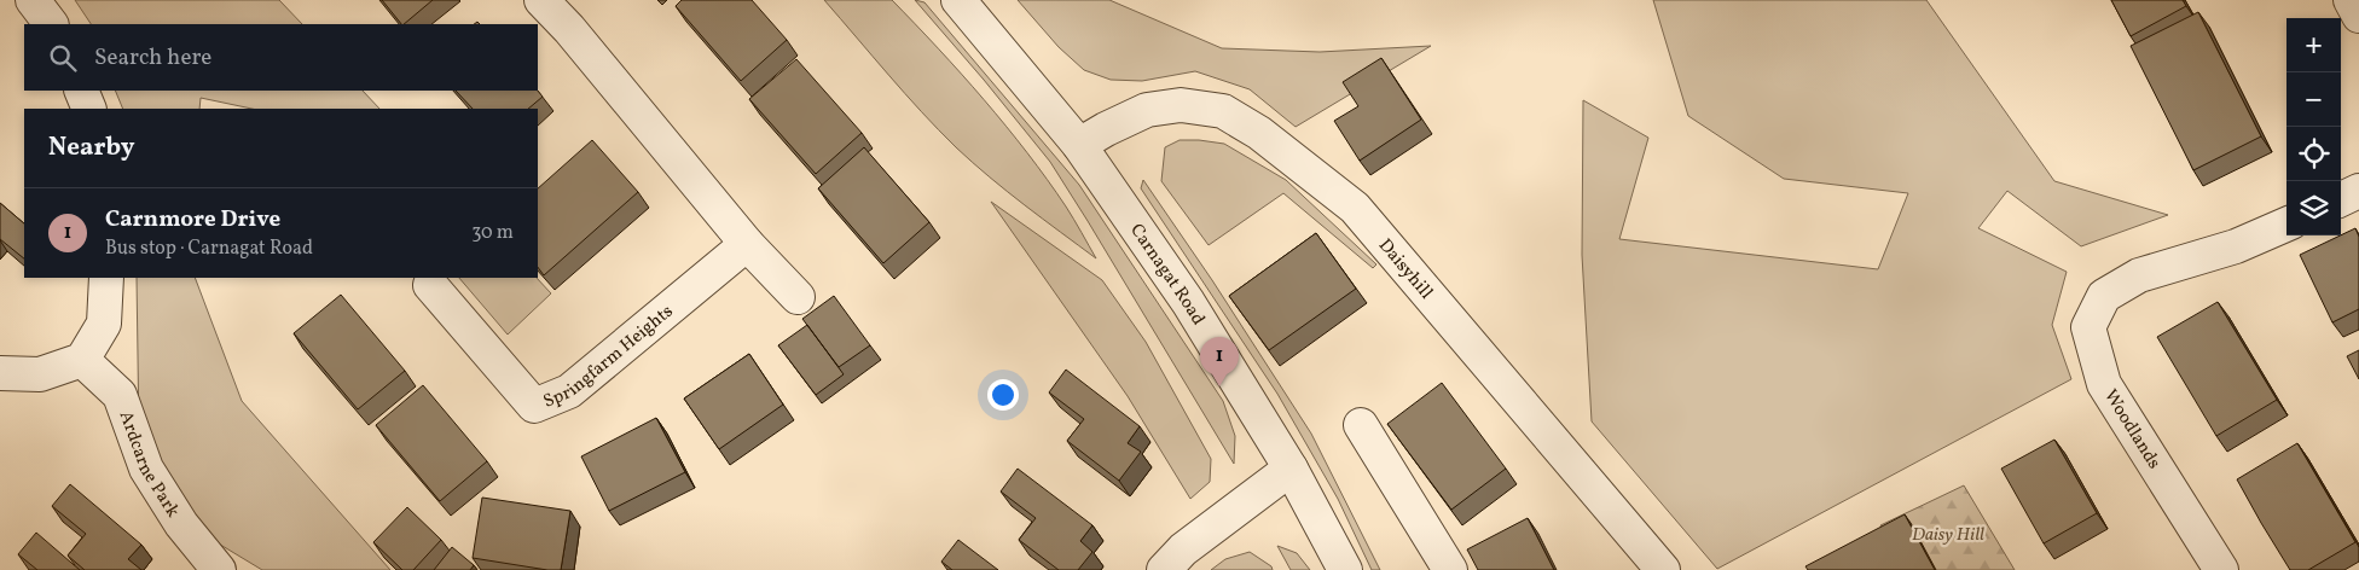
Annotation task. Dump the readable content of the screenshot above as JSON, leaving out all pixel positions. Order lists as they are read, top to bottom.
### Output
{
  "streets": {
    "street": [
      "Daisyhill",
      "Carnagat Road",
      "Springfarm Heights",
      "Woodlands",
      "Ardcarne Park"
    ]
  },
  "crossings": [
    ["Daisyhill", "Carnagat Road"]
  ],
  "parks": ["Daisy Hill"],
  "page": {
    "map_buttons": ["+", "−"],
    "search": "Search here",
    "heading": "Nearby",
    "list": [
      {
        "mark": "1",
        "name": "Carnmore Drive",
        "note": "Bus stop · Carnagat Road",
        "value": "30 m"
      }
    ],
    "pins": "1"
  }
}
